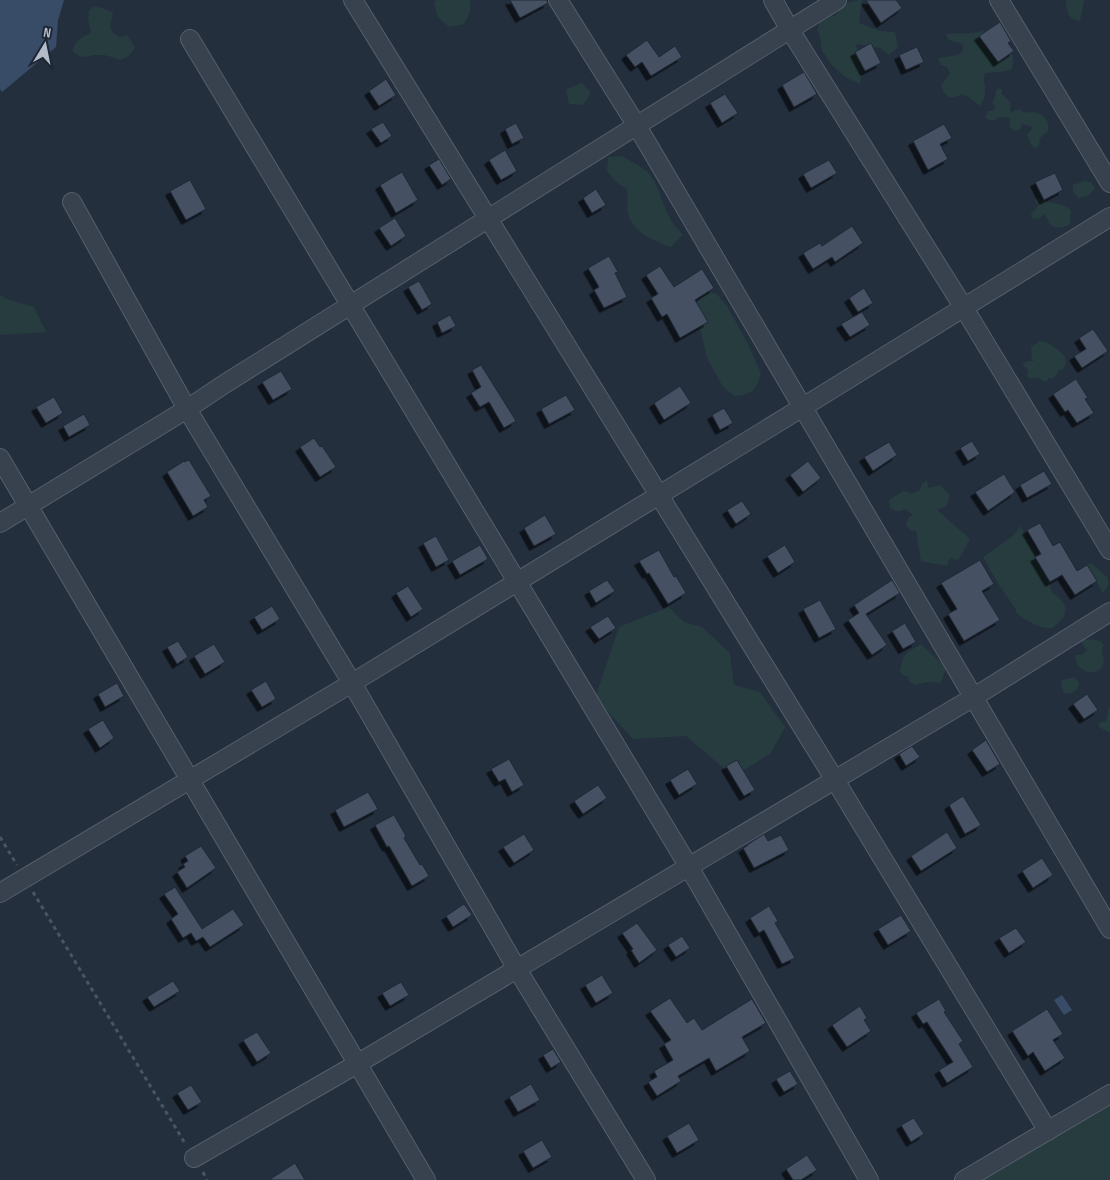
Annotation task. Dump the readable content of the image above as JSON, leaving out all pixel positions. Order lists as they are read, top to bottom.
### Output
{
  "north": "top"
}
